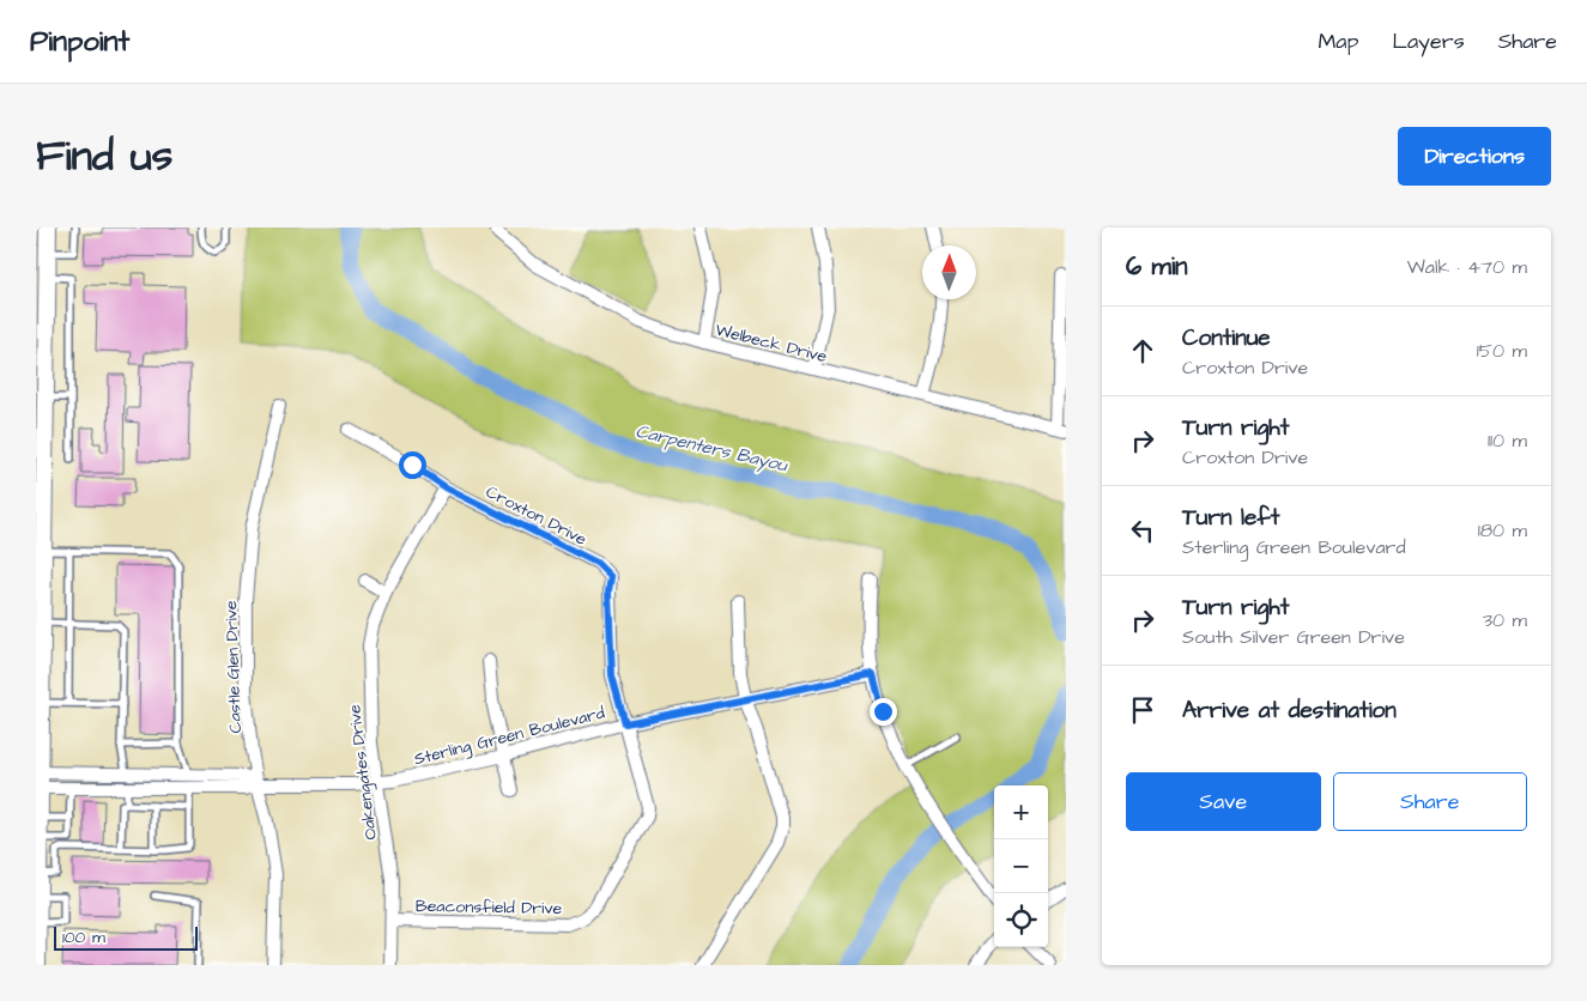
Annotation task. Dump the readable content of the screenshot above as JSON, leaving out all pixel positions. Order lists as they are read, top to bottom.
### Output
{
  "streets": {
    "street": [
      "Welbeck Drive",
      "Croxton Drive",
      "Castle Glen Drive",
      "Sterling Green Boulevard",
      "Oakengates Drive",
      "Beaconsfield Drive"
    ]
  },
  "crossings": [
    ["Croxton Drive", "Sterling Green Boulevard"],
    ["Croxton Drive", "Oakengates Drive"],
    ["Croxton Drive", "Beaconsfield Drive"],
    ["Castle Glen Drive", "Sterling Green Boulevard"],
    ["Sterling Green Boulevard", "Oakengates Drive"],
    ["Sterling Green Boulevard", "Beaconsfield Drive"],
    ["Oakengates Drive", "Beaconsfield Drive"]
  ],
  "water": ["Carpenters Bayou"],
  "scale_bar": "100 m",
  "north": "top",
  "page": {
    "header": "Pinpoint",
    "nav": ["Map", "Layers", "Share"],
    "title": "Find us",
    "buttons": [
      "Directions",
      ["Save", "Share"]
    ],
    "heading": ["6 min", "Walk · 470 m"],
    "list": [
      ["Continue", "Croxton Drive", "150 m"],
      ["Turn right", "Croxton Drive", "110 m"],
      ["Turn left", "Sterling Green Boulevard", "180 m"],
      ["Turn right", "South Silver Green Drive", "30 m"],
      "Arrive at destination"
    ],
    "map_buttons": ["+", "−"],
    "scale": "100 m"
  }
}
